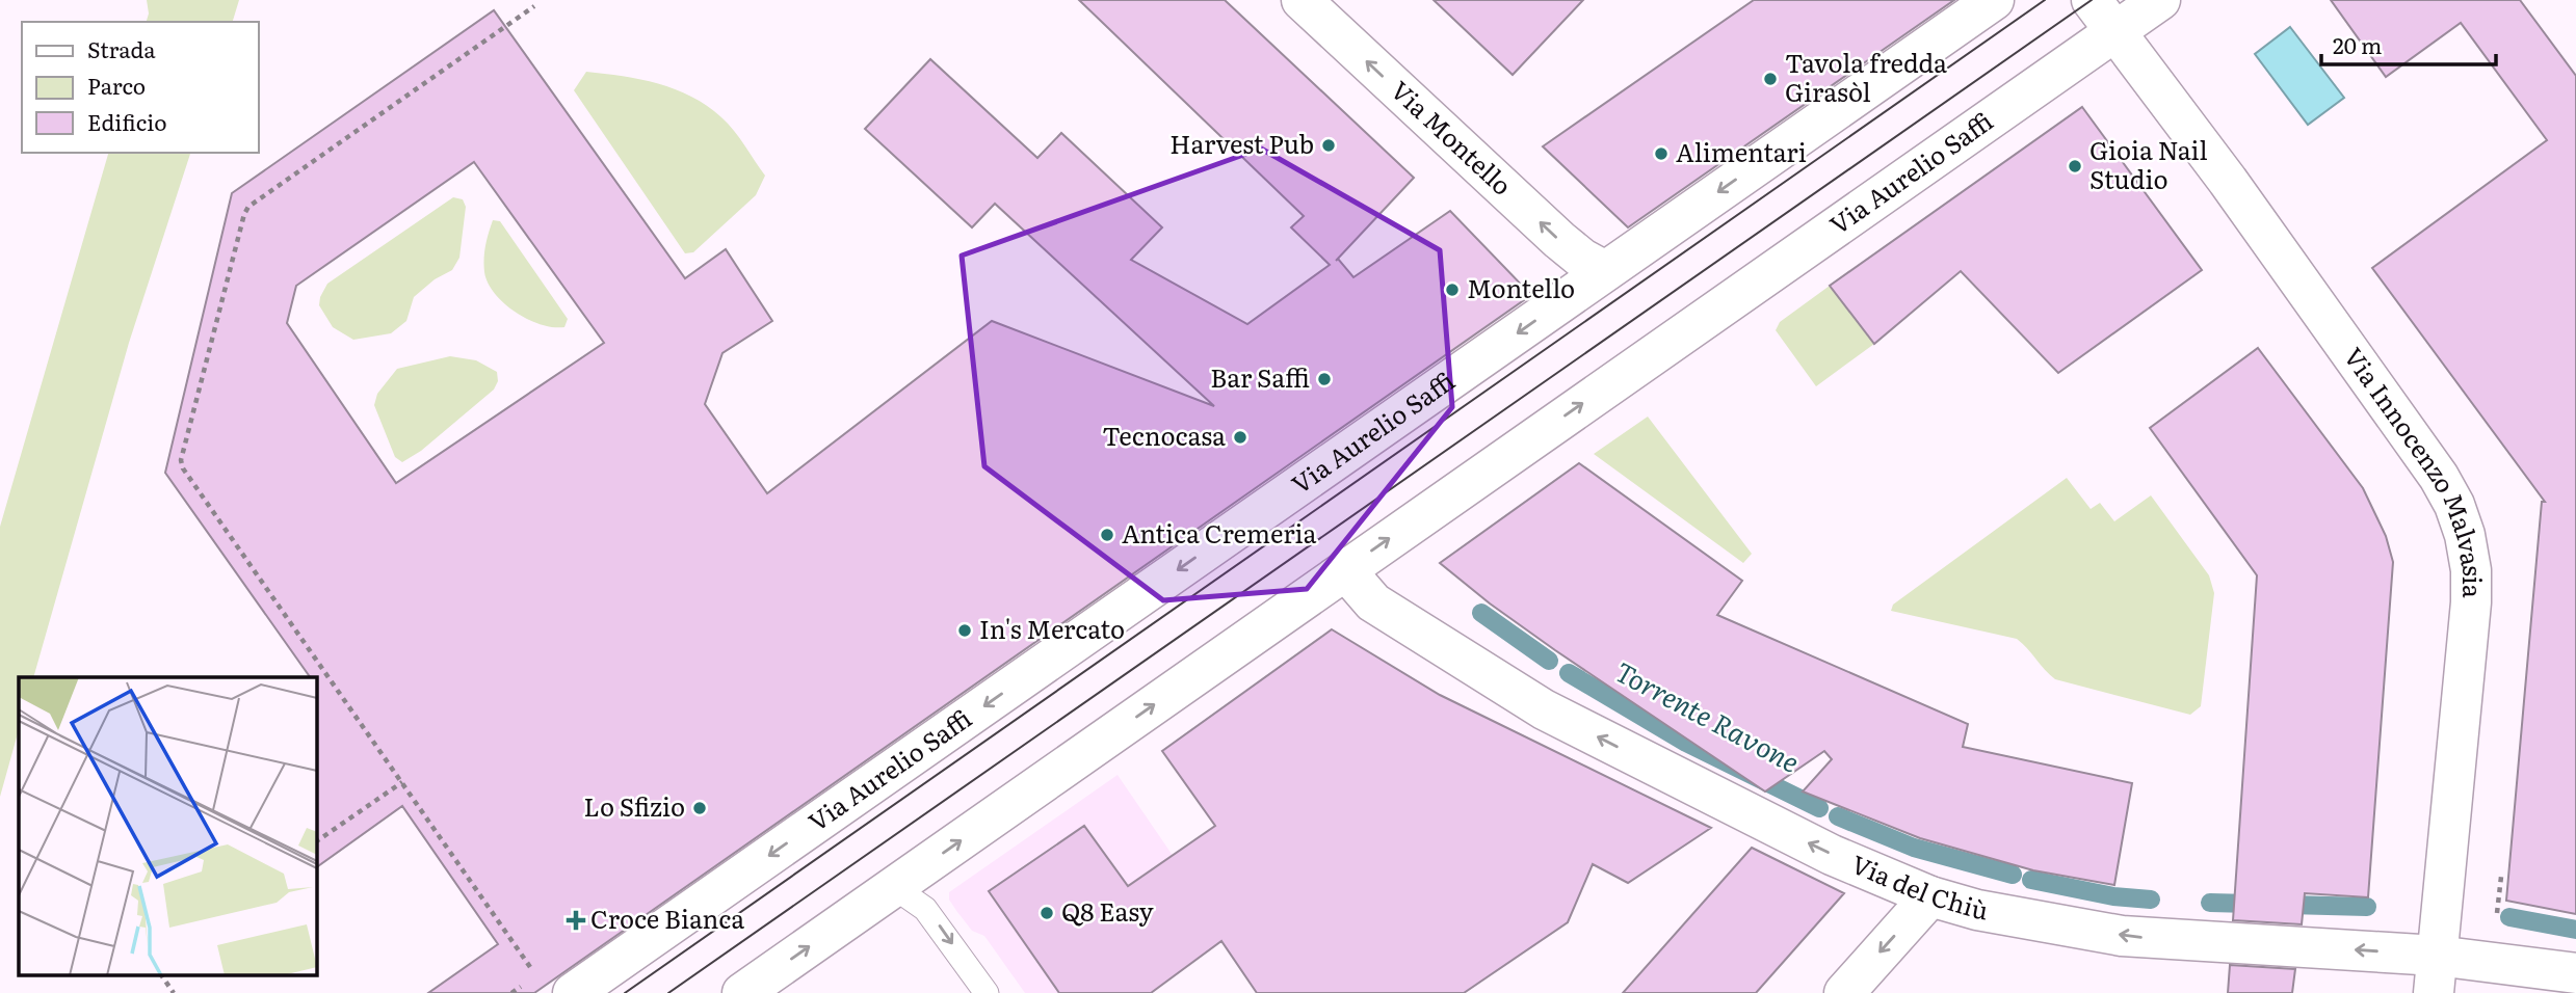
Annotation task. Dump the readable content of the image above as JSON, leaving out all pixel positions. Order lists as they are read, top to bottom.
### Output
{
  "streets": {
    "street": [
      "Via Montello",
      "Via Aurelio Saffi",
      "Via Innocenzo Malvasia",
      "Via del Chiù"
    ]
  },
  "crossings": [
    ["Via Montello", "Via Aurelio Saffi"],
    ["Via Aurelio Saffi", "Via Innocenzo Malvasia"],
    ["Via Aurelio Saffi", "Via del Chiù"],
    ["Via Innocenzo Malvasia", "Via del Chiù"]
  ],
  "one_way": ["Via Montello", "Via del Chiù"],
  "water": ["Torrente Ravone"],
  "places": {
    "other": [
      "Tavola fredda Girasòl",
      "Harvest Pub",
      "Alimentari",
      "Gioia Nail Studio",
      "Montello",
      "Bar Saffi",
      "Tecnocasa",
      "Antica Cremeria",
      "In's Mercato",
      "Lo Sfizio",
      "Q8 Easy"
    ],
    "health": ["Croce Bianca"]
  },
  "legend": ["Strada", "Parco", "Edificio"],
  "scale_bar": "20 m"
}
